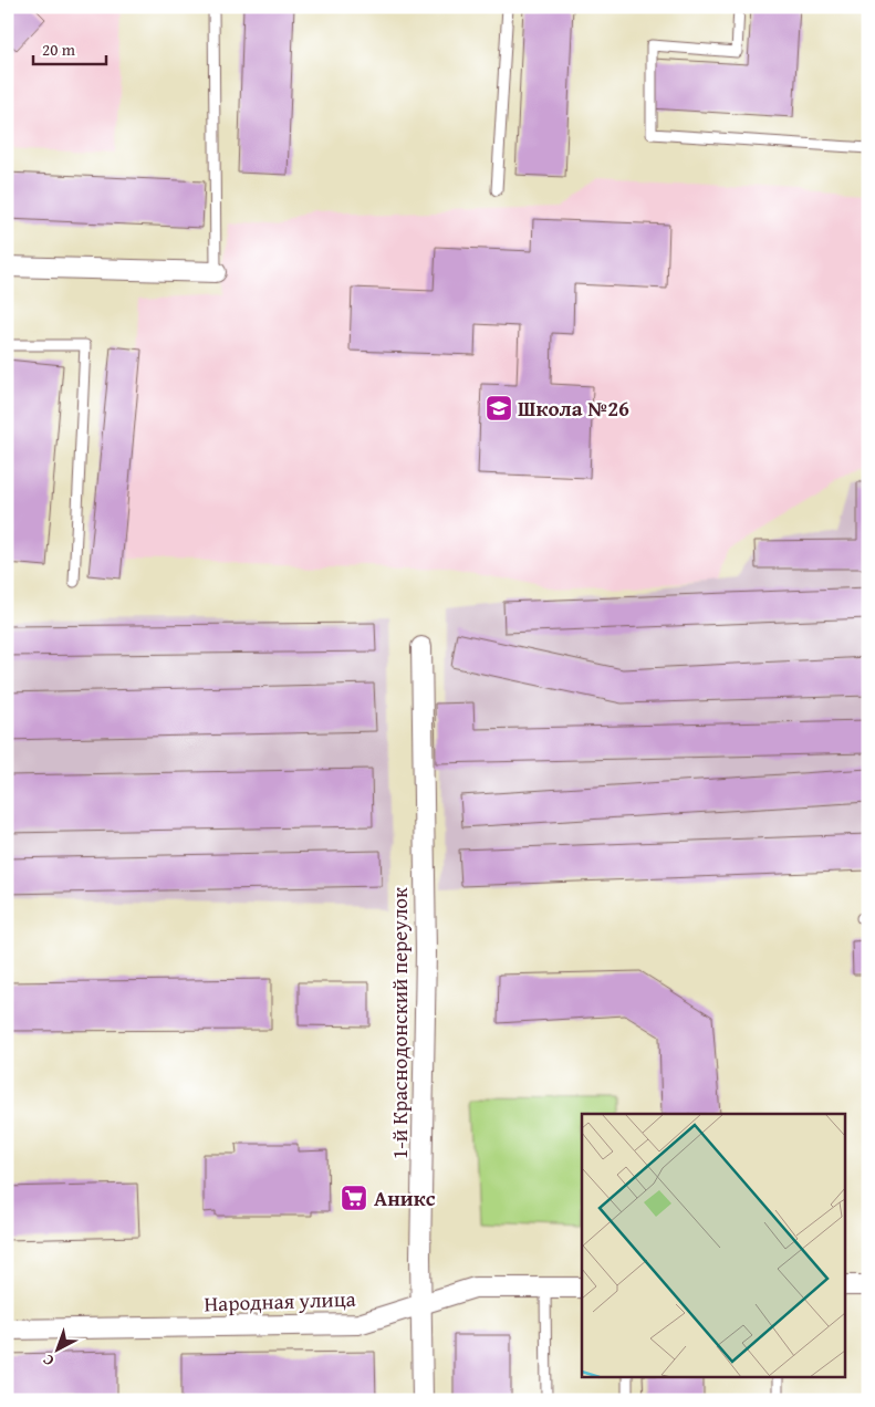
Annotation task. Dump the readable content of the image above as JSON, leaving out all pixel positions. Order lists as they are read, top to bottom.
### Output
{
  "streets": {
    "street": ["1-й Краснодонский переулок", "Народная улица"]
  },
  "crossings": [
    ["1-й Краснодонский переулок", "Народная улица"]
  ],
  "places": {
    "school or university": ["Школа №26"],
    "supermarket": ["Аникс"]
  },
  "scale_bar": "20 m",
  "north": "bottom left"
}
